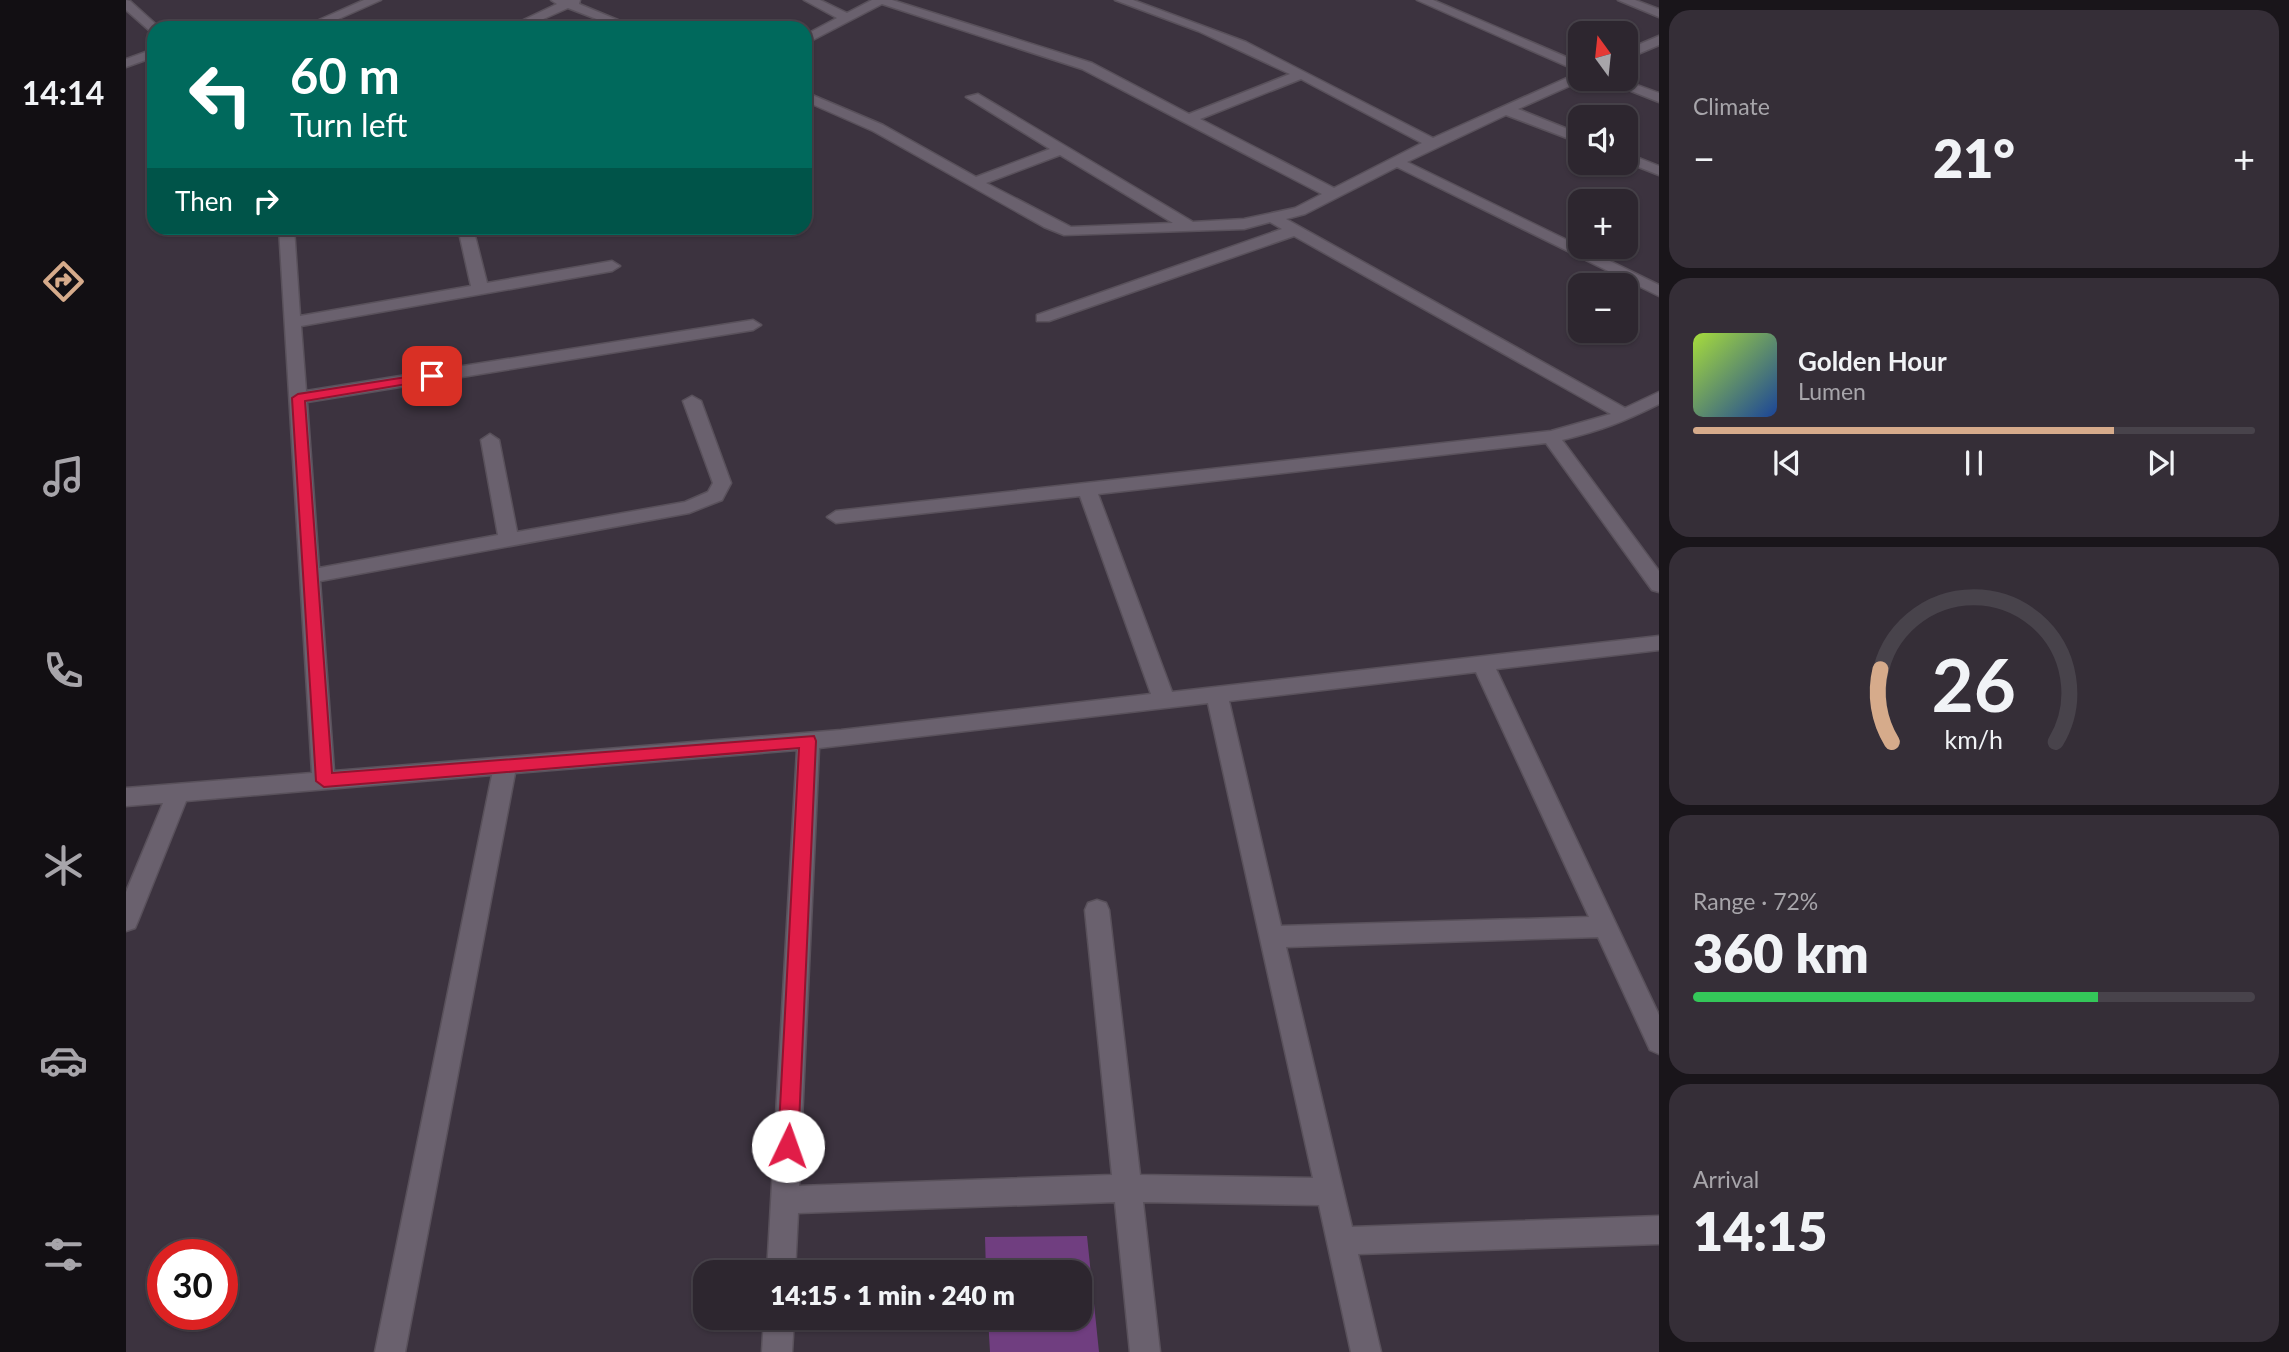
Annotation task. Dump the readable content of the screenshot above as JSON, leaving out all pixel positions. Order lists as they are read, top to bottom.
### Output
{
  "north": "top",
  "page": {
    "tabs": "14:14",
    "tile": [
      "Climate",
      ["Range · 72%", "360 km"],
      ["Arrival", "14:15"]
    ],
    "map_buttons": ["+", "−"],
    "turn": ["60 m", "Turn left"],
    "heat": ["−", "21°", "+"],
    "then": "Then",
    "song": ["Golden Hour", "Lumen"],
    "limit": "30",
    "trip": "14:15 · 1 min · 240 m",
    "gauge": ["26", "km/h"]
  }
}
